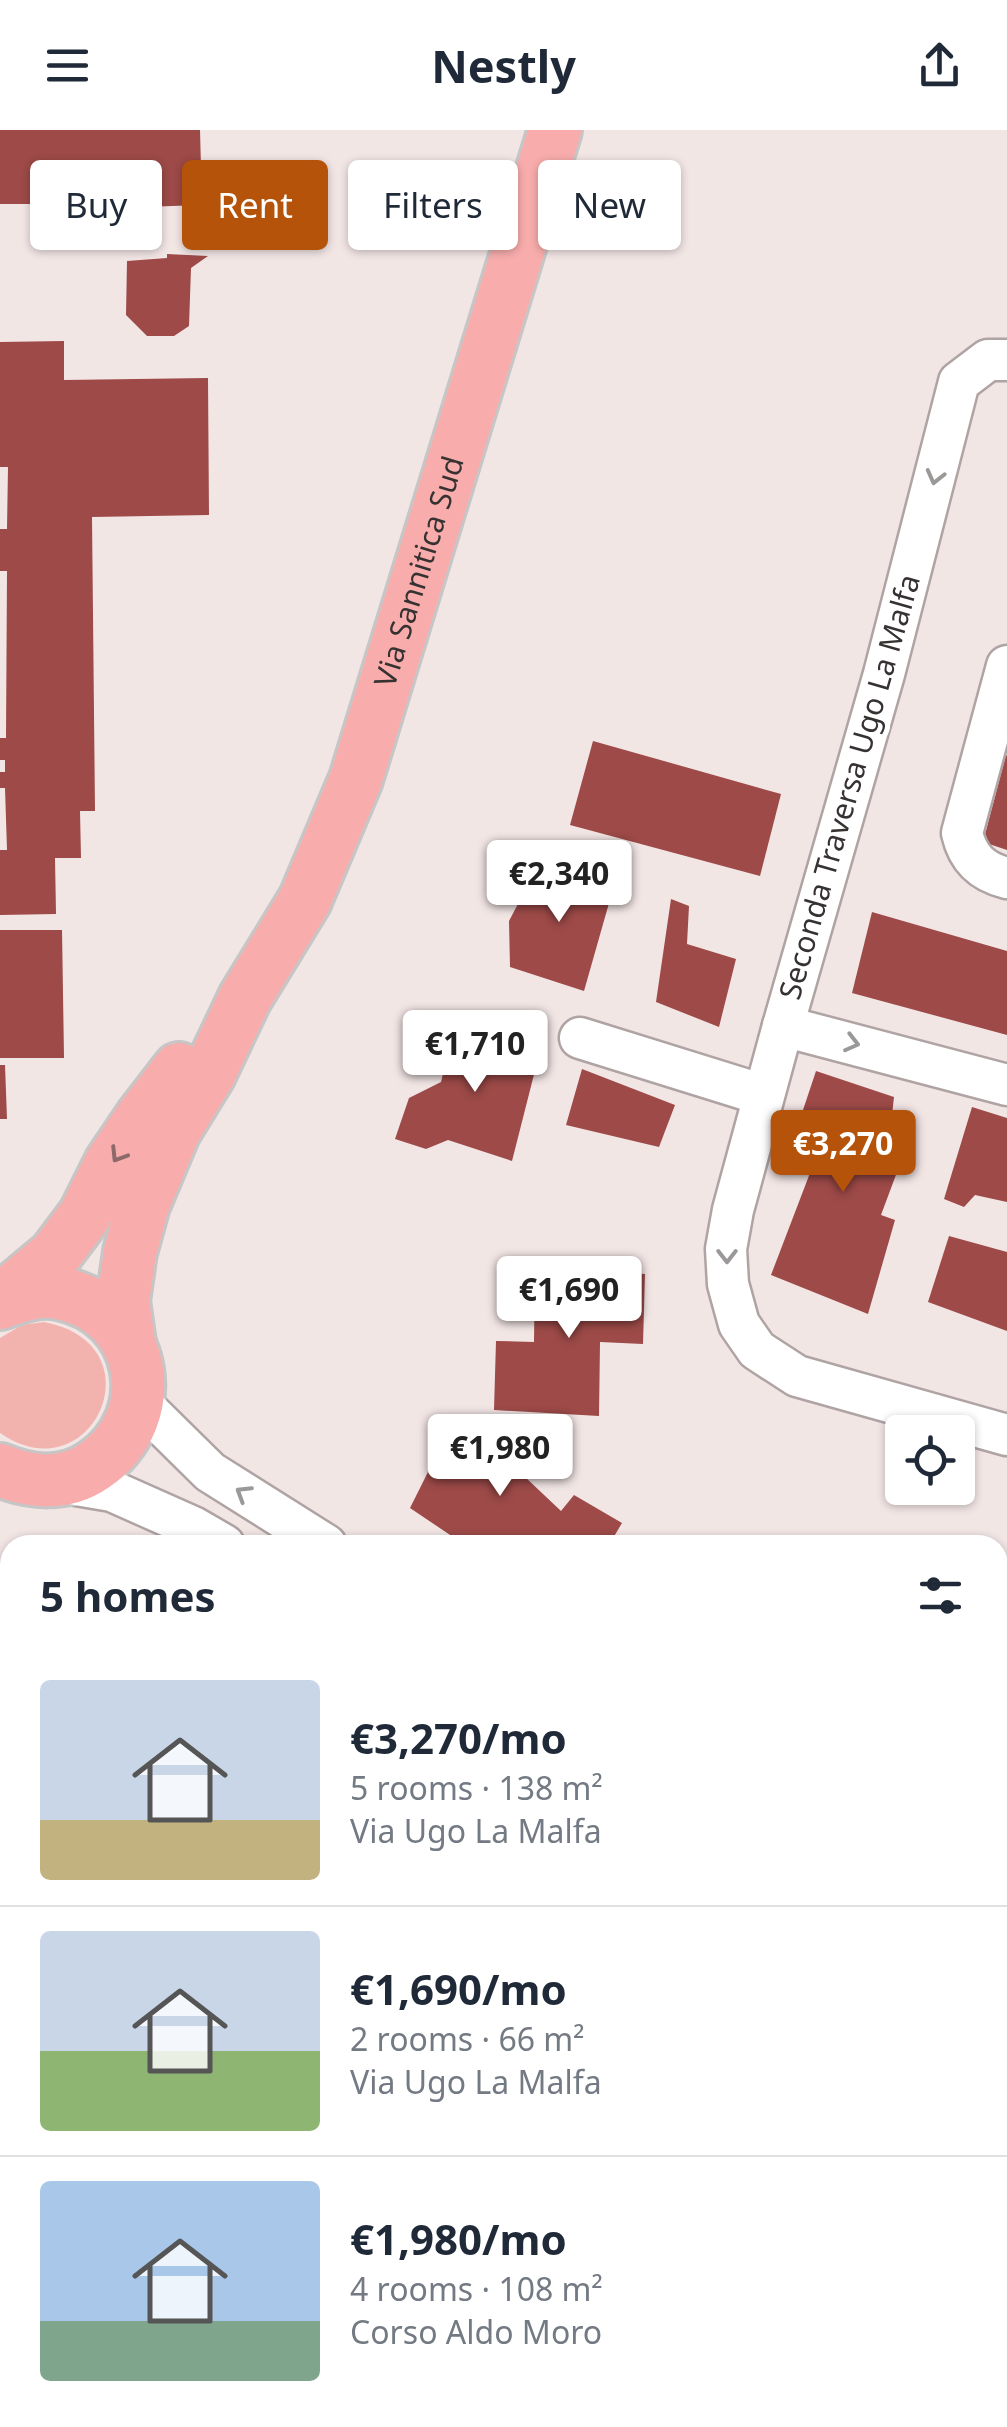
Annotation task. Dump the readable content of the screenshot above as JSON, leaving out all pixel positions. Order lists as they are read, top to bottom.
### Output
{
  "streets": {
    "main road": ["Via Sannitica Sud"],
    "street": ["Seconda Traversa Ugo La Malfa"]
  },
  "page": {
    "header": "Nestly",
    "chip": [
      "Buy",
      "Rent",
      "Filters",
      "New"
    ],
    "price": [
      "€2,340",
      "€1,710",
      "€3,270",
      "€1,690",
      "€1,980"
    ],
    "heading": "5 homes",
    "list": [
      {
        "name": "€3,270/mo",
        "note": "5 rooms · 138 m² · Via Ugo La Malfa"
      },
      {
        "name": "€1,690/mo",
        "note": "2 rooms · 66 m² · Via Ugo La Malfa"
      },
      {
        "name": "€1,980/mo",
        "note": "4 rooms · 108 m² · Corso Aldo Moro"
      }
    ]
  }
}
